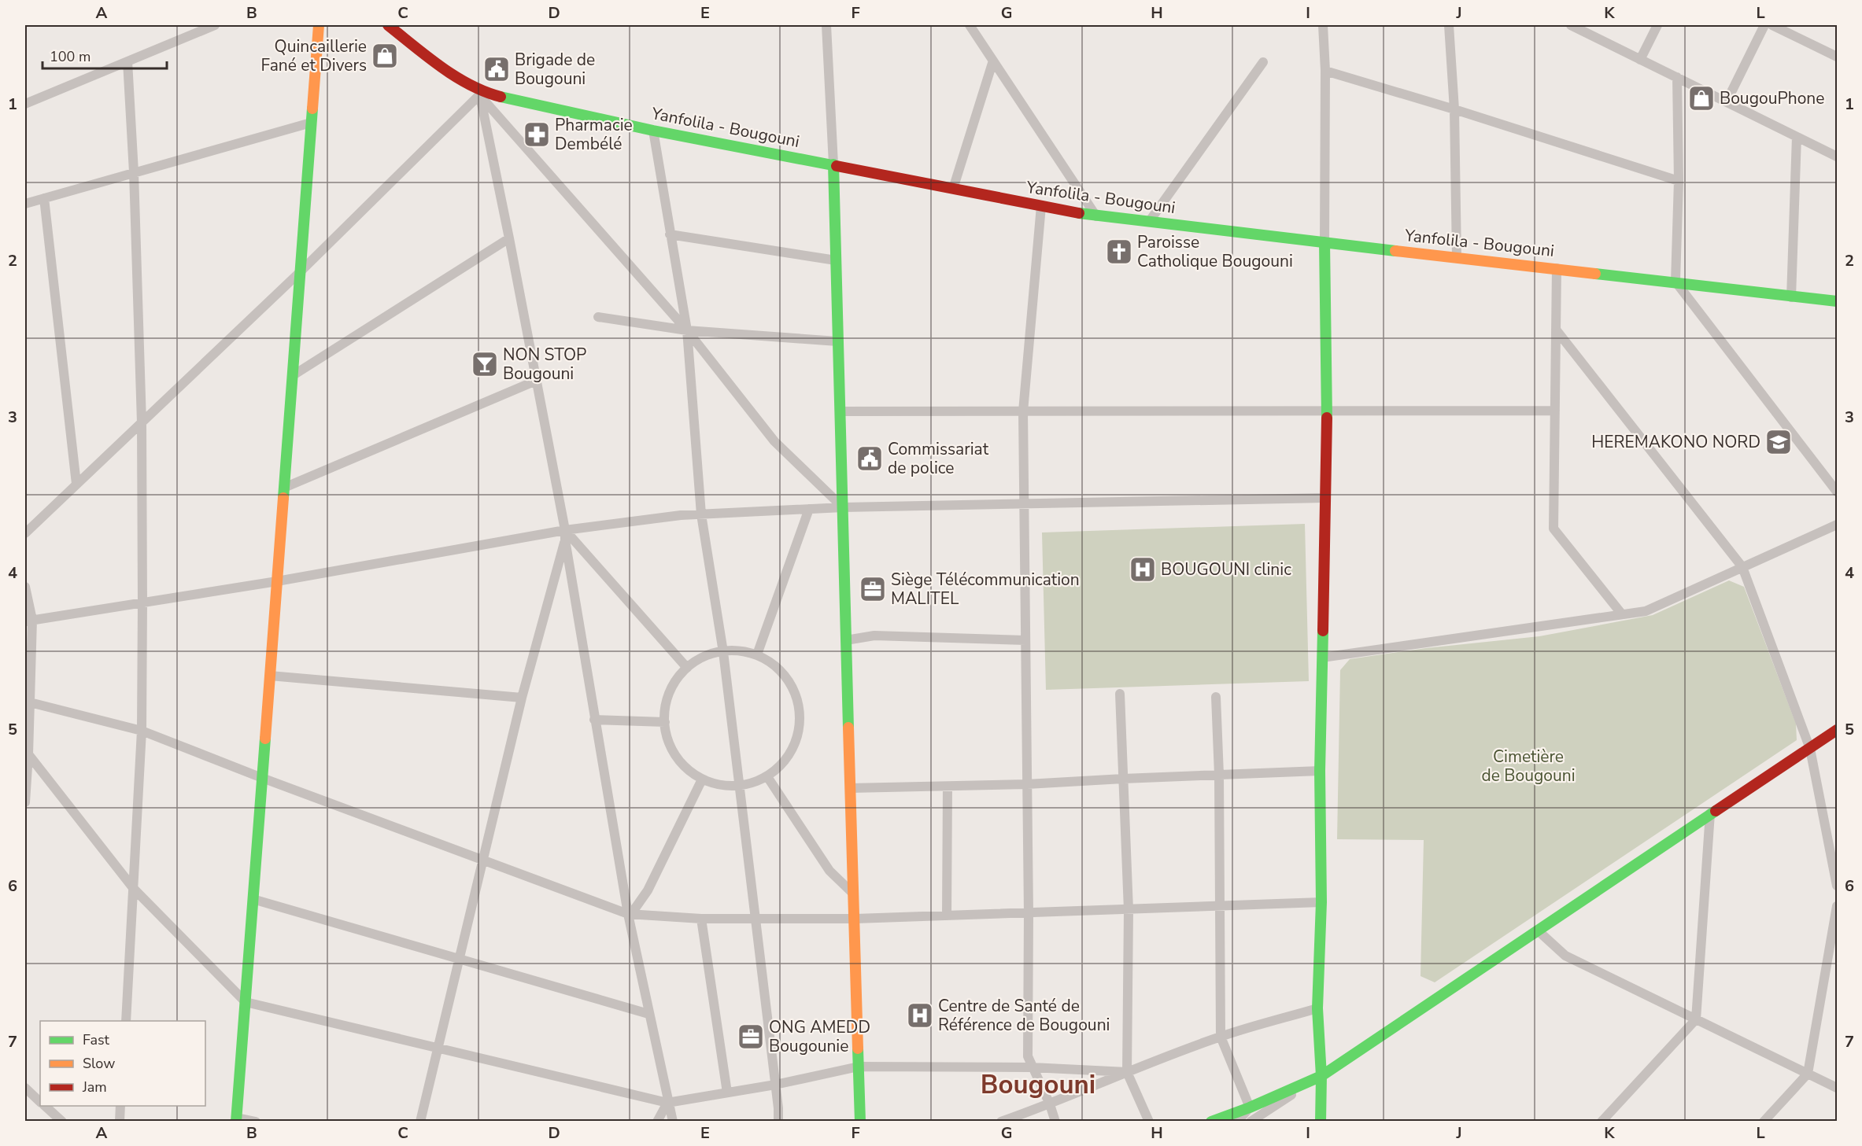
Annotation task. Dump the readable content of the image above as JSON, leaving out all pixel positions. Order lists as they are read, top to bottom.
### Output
{
  "streets": {
    "street": ["Yanfolila - Bougouni"]
  },
  "districts": ["Bougouni"],
  "parks": ["Cimetière de Bougouni"],
  "places": {
    "shop": ["Quincaillerie Fané et Divers", "BougouPhone"],
    "public building": ["Brigade de Bougouni", "Commissariat de police"],
    "pharmacy": ["Pharmacie Dembélé"],
    "church": ["Paroisse Catholique Bougouni"],
    "bar": ["NON STOP Bougouni"],
    "school or university": ["HEREMAKONO NORD"],
    "hospital": ["BOUGOUNI clinic", "Centre de Santé de Référence de Bougouni"],
    "office": ["Siège Télécommunication MALITEL", "ONG AMEDD Bougounie"]
  },
  "legend": ["Fast", "Slow", "Jam"],
  "scale_bar": "100 m",
  "grid": {
    "columns": [
      "A",
      "B",
      "C",
      "D",
      "E",
      "F",
      "G",
      "H",
      "I",
      "J",
      "K",
      "L"
    ],
    "rows": [
      "1",
      "2",
      "3",
      "4",
      "5",
      "6",
      "7"
    ]
  }
}
